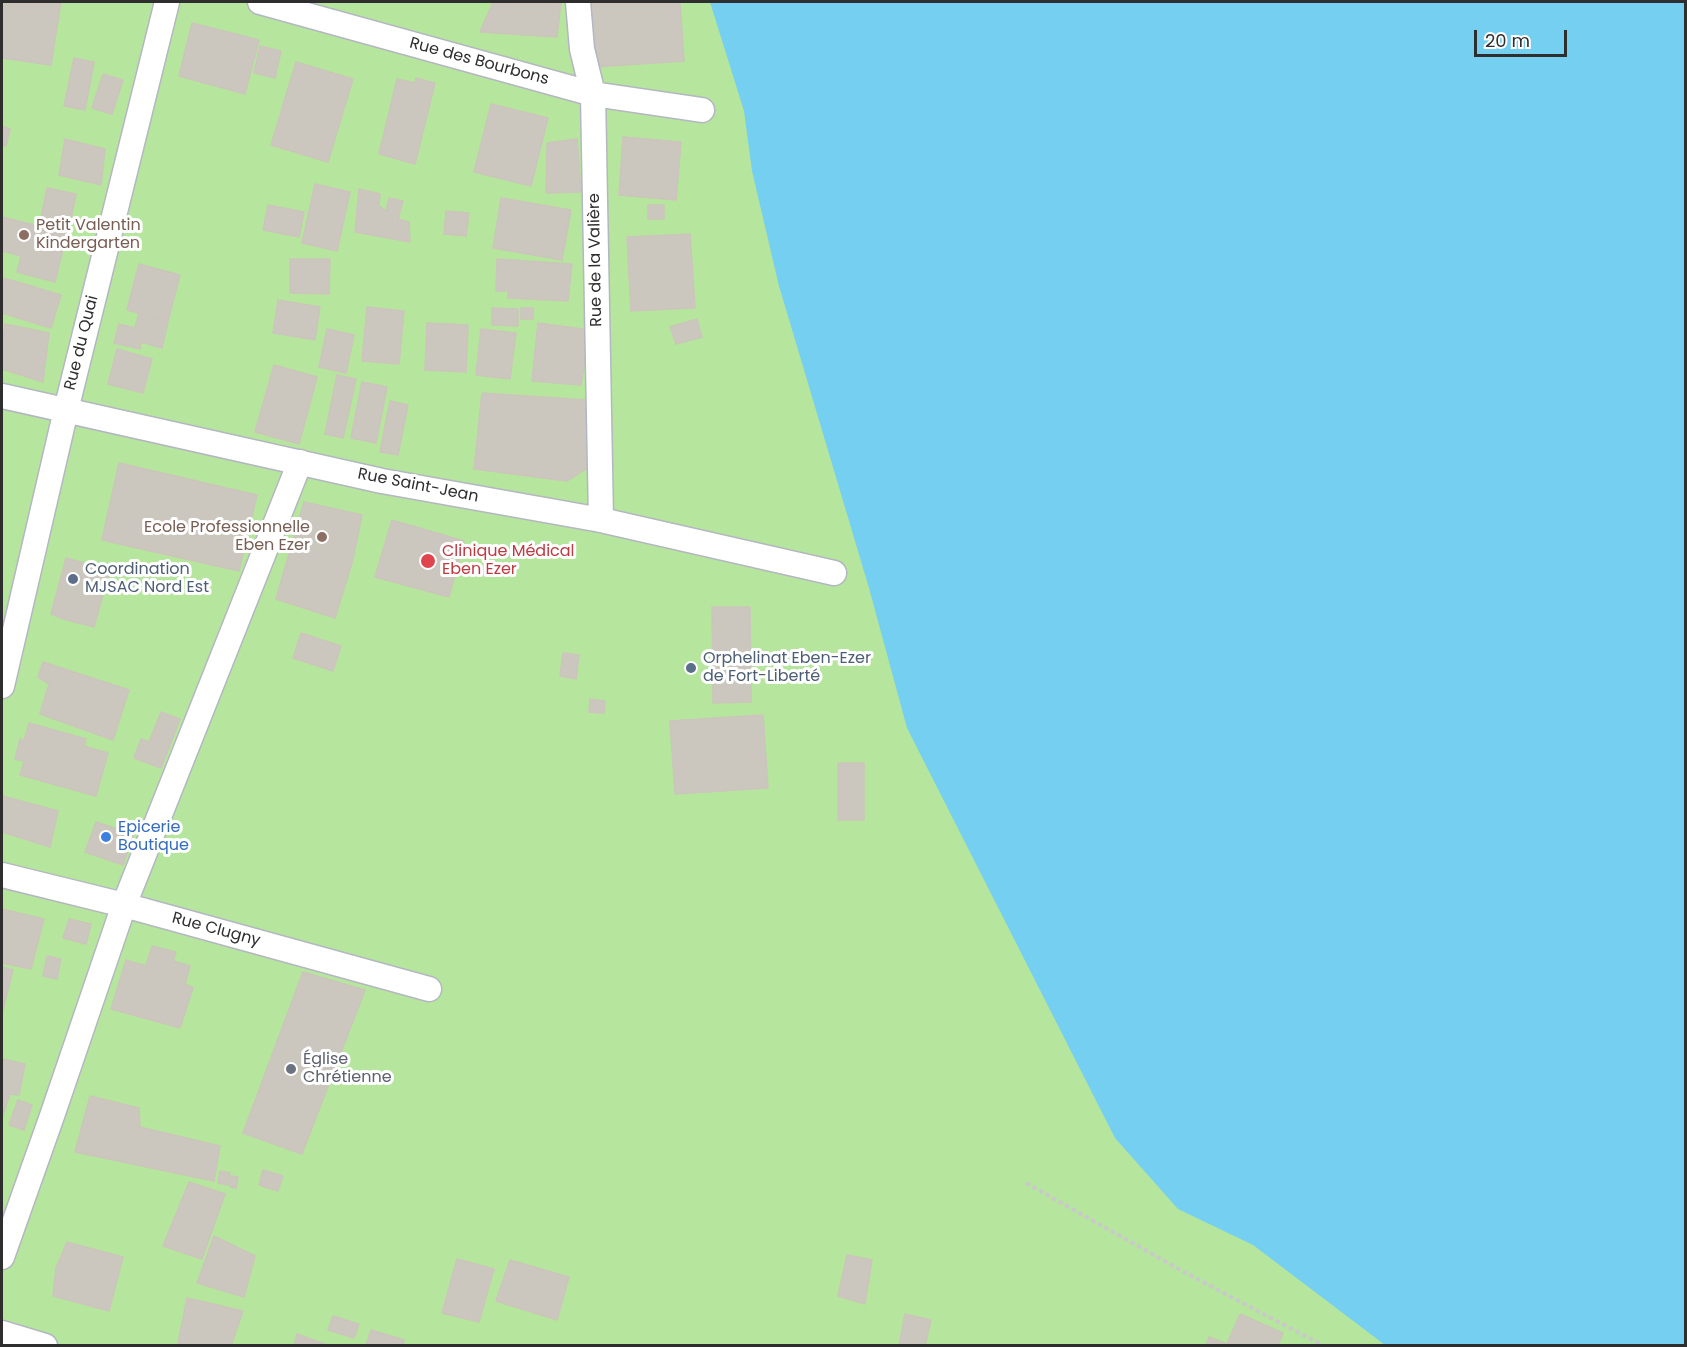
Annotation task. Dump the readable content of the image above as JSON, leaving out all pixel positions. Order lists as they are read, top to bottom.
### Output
{
  "streets": {
    "street": [
      "Rue des Bourbons",
      "Rue de la Valière",
      "Rue du Quai",
      "Rue Saint-Jean",
      "Rue Clugny"
    ]
  },
  "crossings": [
    ["Rue des Bourbons", "Rue de la Valière"],
    ["Rue de la Valière", "Rue Saint-Jean"],
    ["Rue du Quai", "Rue Saint-Jean"]
  ],
  "places": [
    "Petit Valentin Kindergarten",
    "Ecole Professionnelle Eben Ezer",
    "Clinique Médical Eben Ezer",
    "Coordination MJSAC Nord Est",
    "Orphelinat Eben-Ezer de Fort-Liberté",
    "Epicerie Boutique",
    "Église Chrétienne"
  ],
  "scale_bar": "20 m"
}
